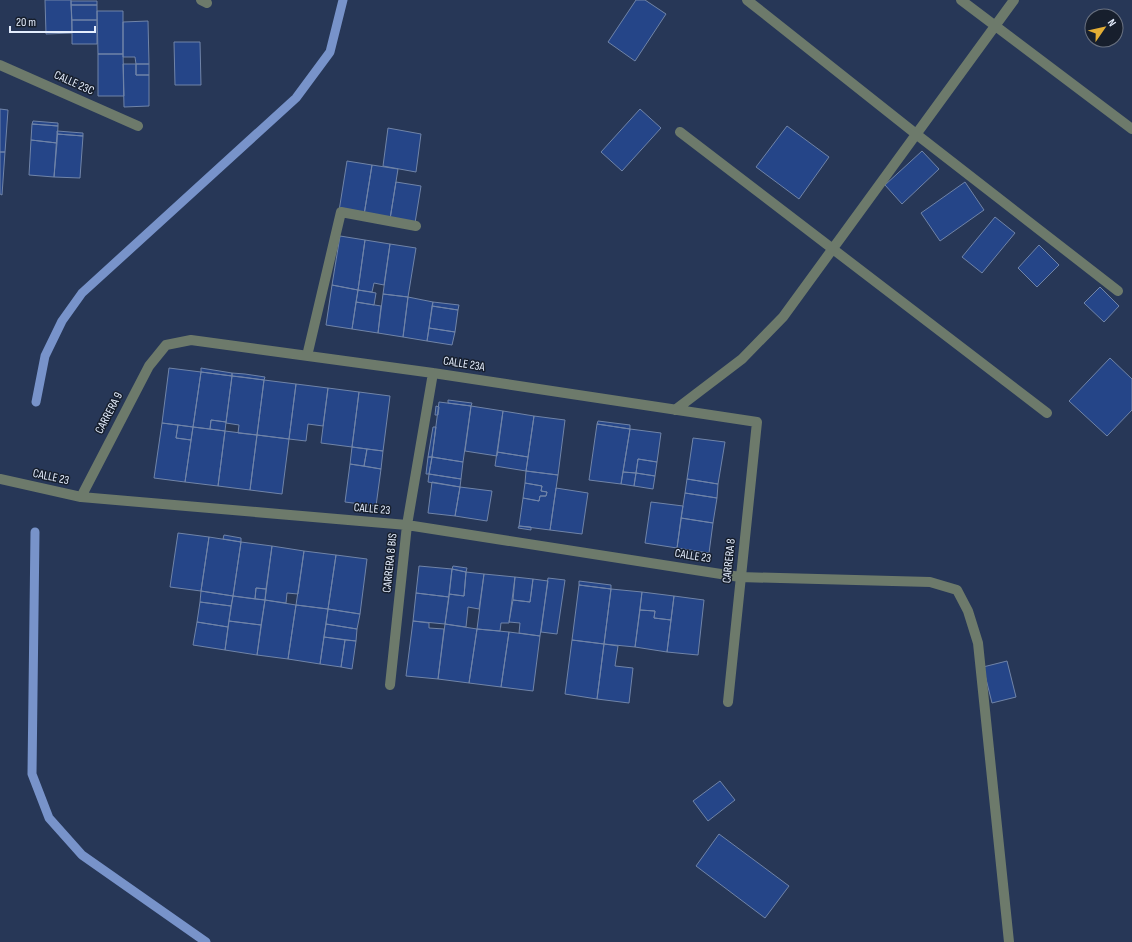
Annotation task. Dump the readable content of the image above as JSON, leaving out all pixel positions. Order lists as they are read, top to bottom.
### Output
{
  "streets": {
    "street": [
      "CALLE 23C",
      "CALLE 23A",
      "CARRERA 9",
      "CALLE 23",
      "CARRERA 8",
      "CARRERA 8 BIS"
    ]
  },
  "crossings": [
    ["CALLE 23A", "CARRERA 9"],
    ["CALLE 23A", "CARRERA 8"],
    ["CALLE 23A", "CARRERA 8 BIS"],
    ["CARRERA 9", "CALLE 23"],
    ["CALLE 23", "CARRERA 8"],
    ["CALLE 23", "CARRERA 8 BIS"]
  ],
  "scale_bar": "20 m",
  "north": "top right"
}
